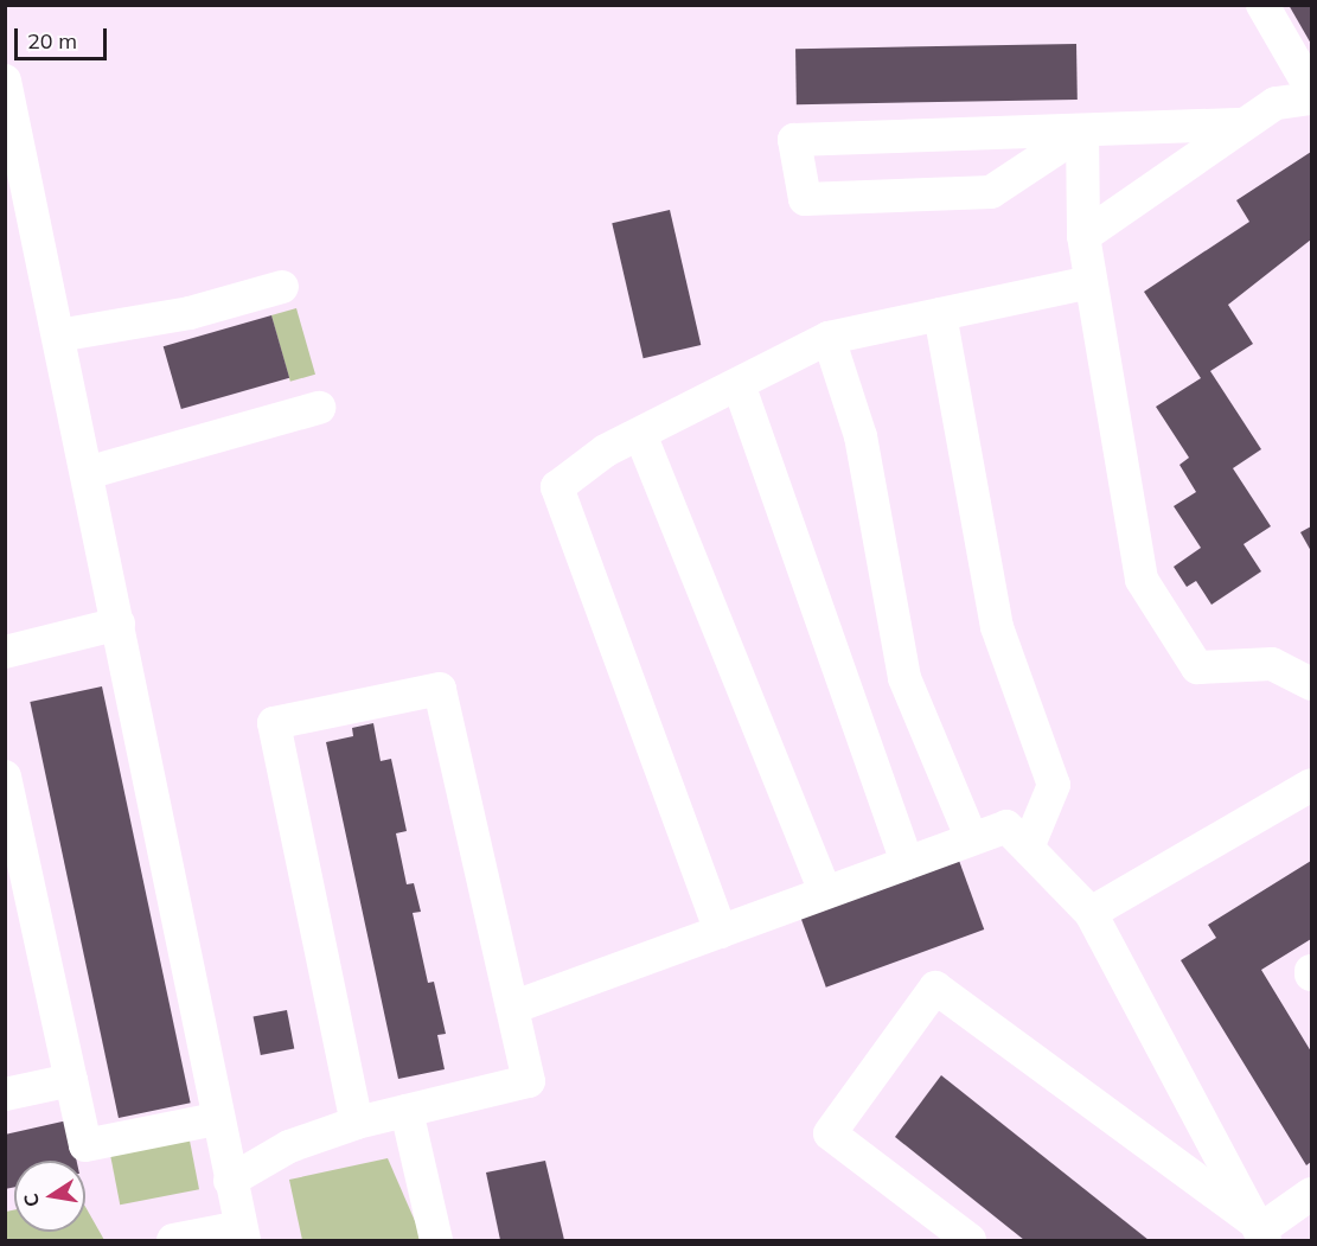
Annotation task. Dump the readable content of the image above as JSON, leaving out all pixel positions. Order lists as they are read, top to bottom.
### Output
{
  "scale_bar": "20 m",
  "north": "left"
}
